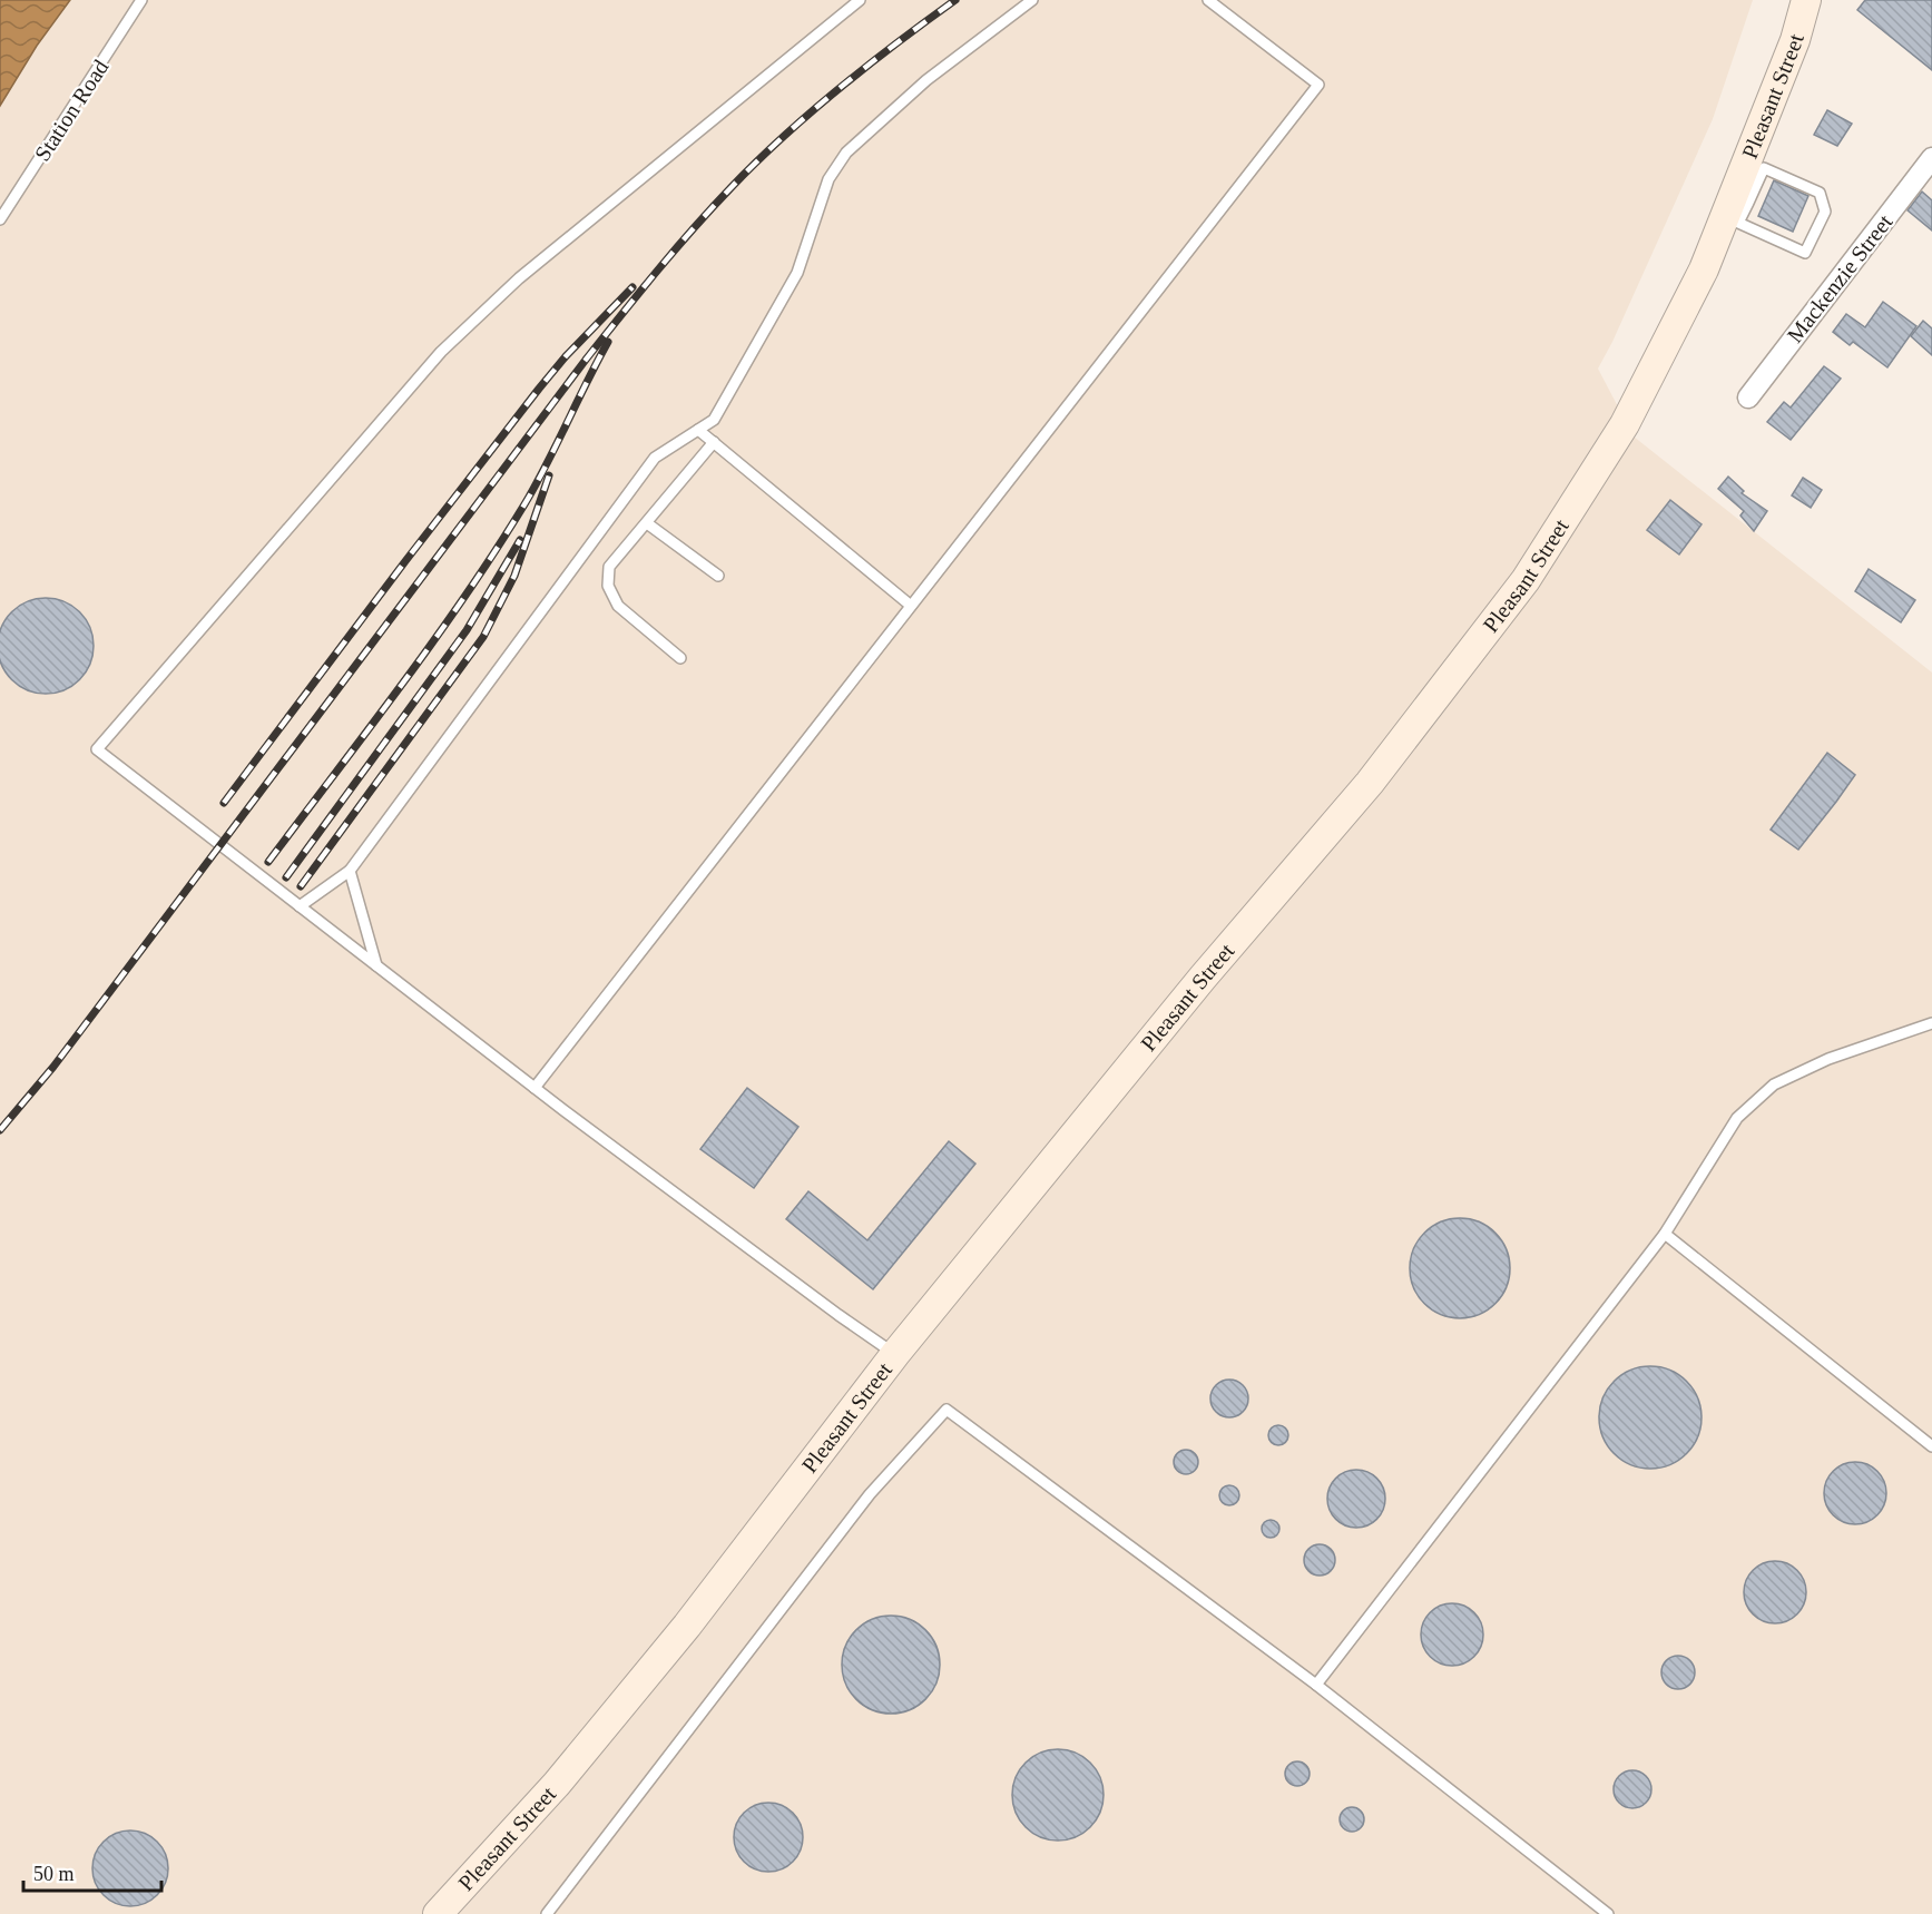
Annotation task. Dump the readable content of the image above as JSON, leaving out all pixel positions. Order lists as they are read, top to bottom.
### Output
{
  "streets": {
    "main road": ["Pleasant Street"],
    "street": ["Mackenzie Street"],
    "lane": ["Station Road"]
  },
  "scale_bar": "50 m"
}
